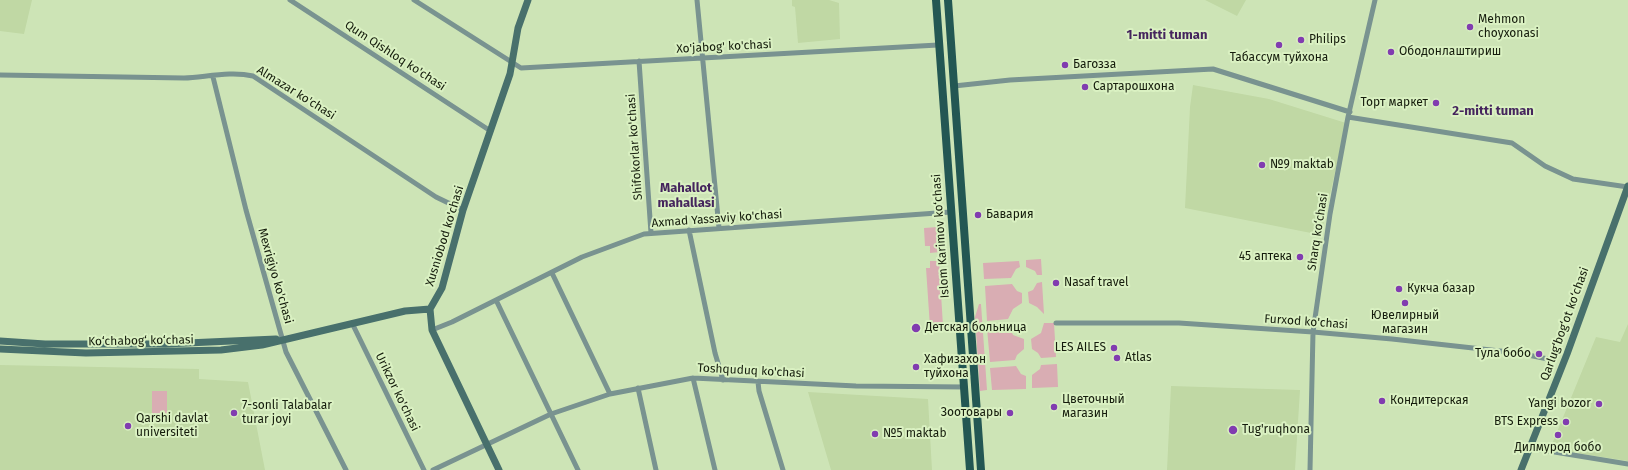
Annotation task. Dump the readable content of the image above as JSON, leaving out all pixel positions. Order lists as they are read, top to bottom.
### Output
{
  "streets": {
    "main road": [
      "Xusniobod ko'chasi",
      "Islom Karimov ko‘chasi",
      "Qarlug‘bog‘ot ko‘chasi",
      "Ko‘chabog‘ ko‘chasi"
    ],
    "street": [
      "Xo'jabog' ko'chasi",
      "Qum Qishloq ko'chasi",
      "Almazar ko'chasi",
      "Shifokorlar ko'chasi",
      "Axmad Yassaviy ko'chasi",
      "Sharq ko‘chasi",
      "Mexrigiyo ko'chasi",
      "Furxod ko'chasi",
      "Toshquduq ko'chasi",
      "Urikzor ko'chasi"
    ]
  },
  "crossings": [
    ["Xo'jabog' ko'chasi", "Shifokorlar ko'chasi"],
    ["Xo'jabog' ko'chasi", "Xusniobod ko'chasi"],
    ["Xo'jabog' ko'chasi", "Islom Karimov ko‘chasi"],
    ["Qum Qishloq ko'chasi", "Xusniobod ko'chasi"],
    ["Almazar ko'chasi", "Xusniobod ko'chasi"],
    ["Almazar ko'chasi", "Mexrigiyo ko'chasi"],
    ["Shifokorlar ko'chasi", "Axmad Yassaviy ko'chasi"],
    ["Axmad Yassaviy ko'chasi", "Islom Karimov ko‘chasi"],
    ["Sharq ko‘chasi", "Furxod ko'chasi"],
    ["Xusniobod ko'chasi", "Ko‘chabog‘ ko‘chasi"],
    ["Islom Karimov ko‘chasi", "Toshquduq ko'chasi"],
    ["Mexrigiyo ko'chasi", "Ko‘chabog‘ ko‘chasi"],
    ["Ko‘chabog‘ ko‘chasi", "Urikzor ko'chasi"]
  ],
  "districts": ["1-mitti tuman", "2-mitti tuman", "Mahallot mahallasi"],
  "places": [
    "Mehmon choyxonasi",
    "Philips",
    "Табассум туйхона",
    "Ободонлаштириш",
    "Багозза",
    "Сартарошхона",
    "Торт маркет",
    "№9 maktab",
    "Бавария",
    "45 аптека",
    "Nasaf travel",
    "Кукча базар",
    "Ювелирный магазин",
    "Детская больница",
    "LES AILES",
    "Тула бобо",
    "Atlas",
    "Хафизахон туйхона",
    "Кондитерская",
    "Yangi bozor",
    "Цветочный магазин",
    "7-sonli Talabalar turar joyi",
    "Зоотовары",
    "BTS Express",
    "Qarshi davlat universiteti",
    "Tug'ruqhona",
    "№5 maktab",
    "Дилмурод бобо"
  ]
}
